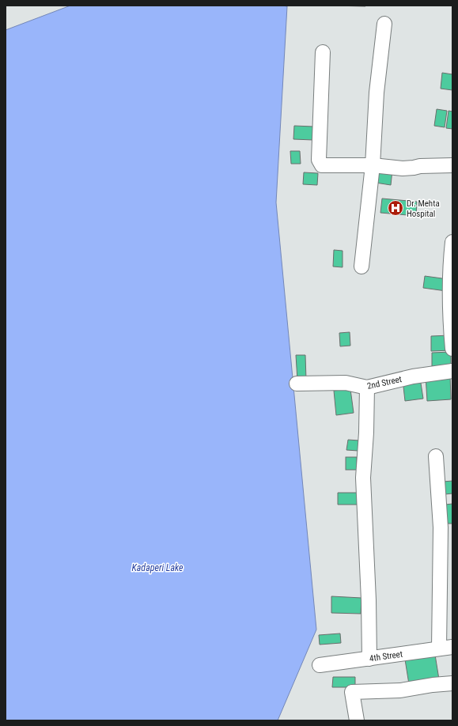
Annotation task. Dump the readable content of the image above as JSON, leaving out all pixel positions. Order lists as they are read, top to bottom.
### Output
{
  "streets": {
    "street": ["2nd Street", "4th Street"]
  },
  "water": ["Kadaperi Lake"],
  "places": {
    "hospital": ["Dr. Mehta Hospital"]
  }
}
